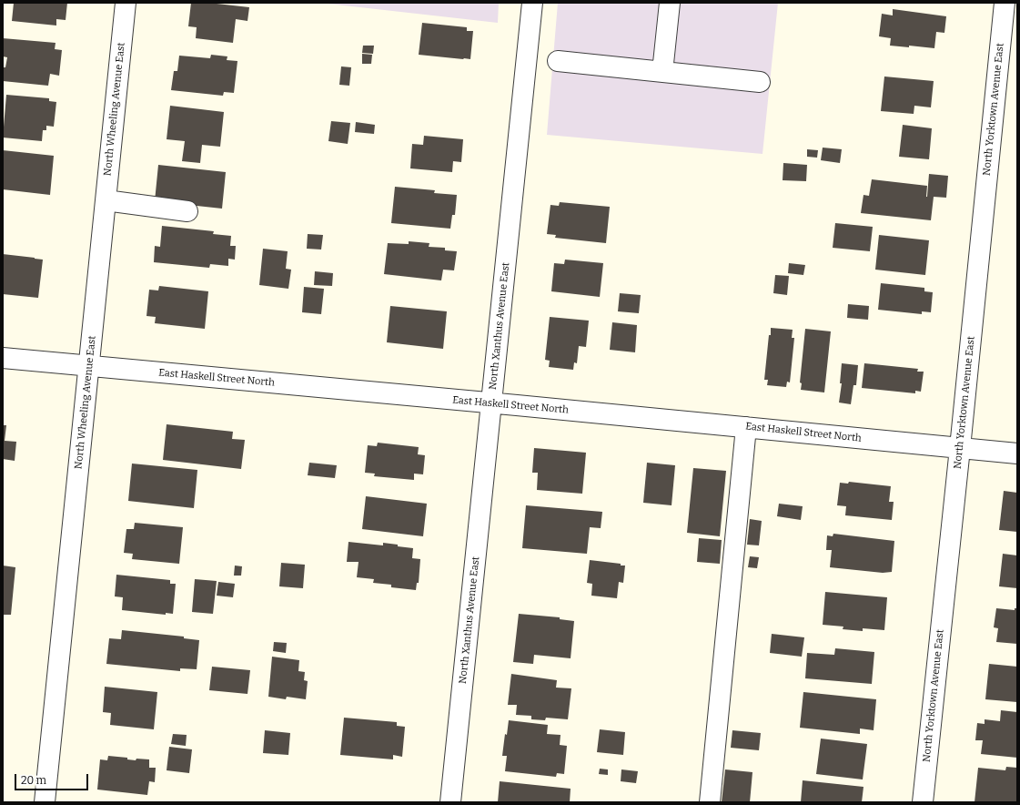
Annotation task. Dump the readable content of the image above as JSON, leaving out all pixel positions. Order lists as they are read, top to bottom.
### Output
{
  "streets": {
    "street": [
      "North Wheeling Avenue East",
      "North Yorktown Avenue East",
      "North Xanthus Avenue East",
      "East Haskell Street North"
    ]
  },
  "crossings": [
    ["North Wheeling Avenue East", "East Haskell Street North"],
    ["North Yorktown Avenue East", "East Haskell Street North"],
    ["North Xanthus Avenue East", "East Haskell Street North"]
  ],
  "scale_bar": "20 m"
}
